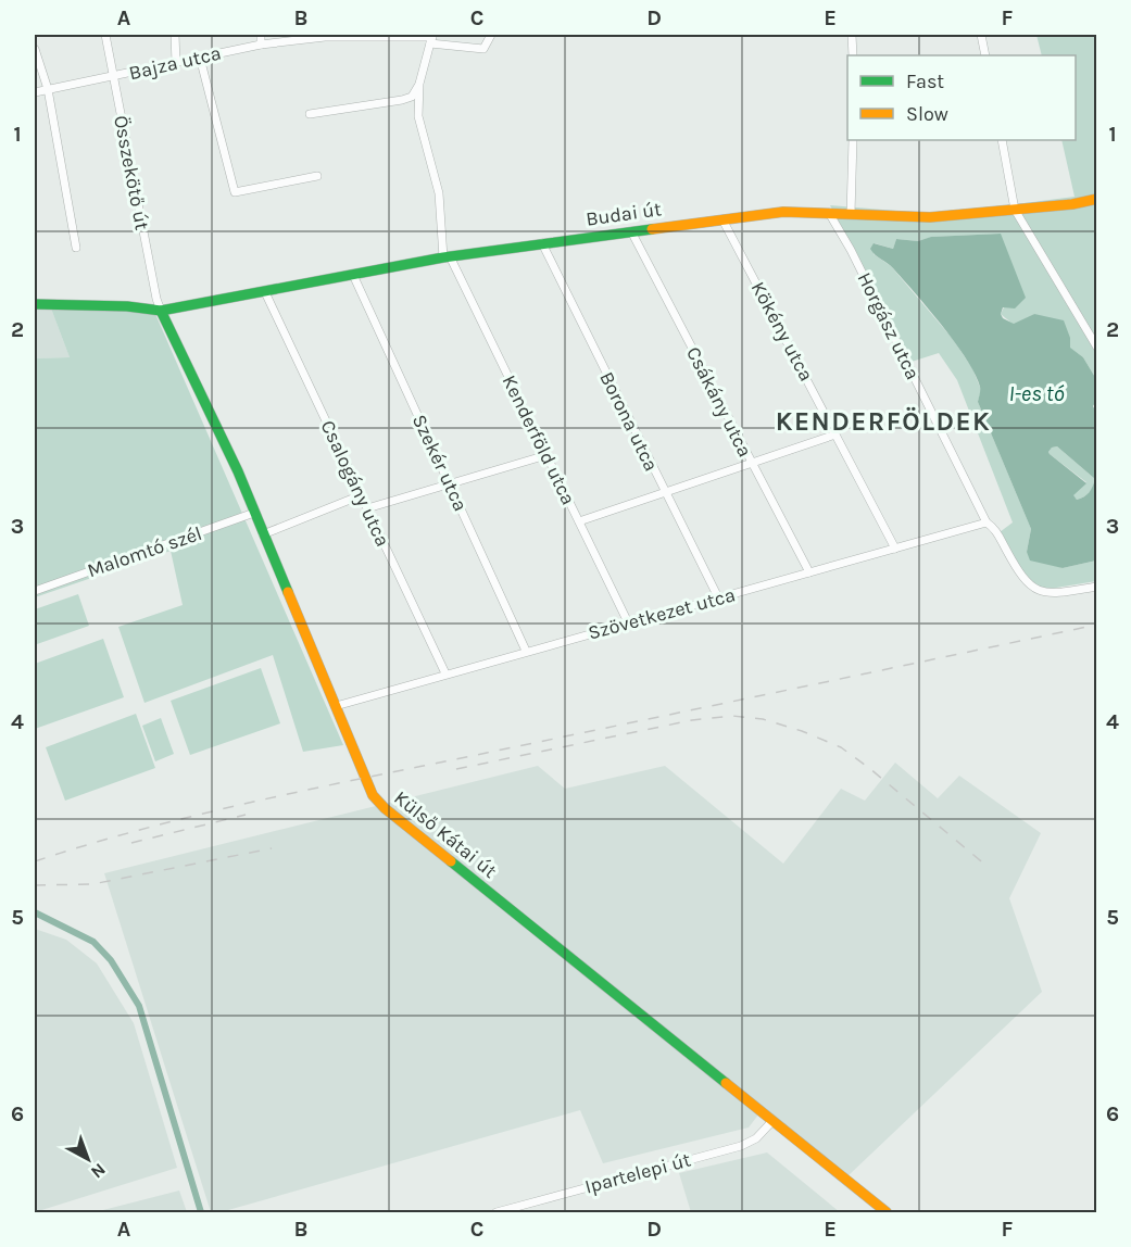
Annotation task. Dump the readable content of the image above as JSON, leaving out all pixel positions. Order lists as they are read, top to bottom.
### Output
{
  "streets": {
    "main road": ["Budai út", "Külső Kátai út"],
    "street": [
      "Bajza utca",
      "Összekötő út",
      "Horgász utca",
      "Kökény utca",
      "Csákány utca",
      "Borona utca",
      "Kenderföld utca",
      "Szekér utca",
      "Csalogány utca",
      "Malomtó szél",
      "Szövetkezet utca",
      "Ipartelepi út"
    ]
  },
  "crossings": [
    ["Bajza utca", "Összekötő út"],
    ["Összekötő út", "Budai út"],
    ["Összekötő út", "Külső Kátai út"],
    ["Budai út", "Horgász utca"],
    ["Budai út", "Kökény utca"],
    ["Budai út", "Csákány utca"],
    ["Budai út", "Borona utca"],
    ["Budai út", "Kenderföld utca"],
    ["Budai út", "Szekér utca"],
    ["Budai út", "Csalogány utca"],
    ["Budai út", "Külső Kátai út"],
    ["Horgász utca", "Szövetkezet utca"],
    ["Kökény utca", "Szövetkezet utca"],
    ["Csákány utca", "Szövetkezet utca"],
    ["Borona utca", "Szövetkezet utca"],
    ["Kenderföld utca", "Szövetkezet utca"],
    ["Szekér utca", "Szövetkezet utca"],
    ["Csalogány utca", "Szövetkezet utca"],
    ["Malomtó szél", "Külső Kátai út"],
    ["Szövetkezet utca", "Külső Kátai út"],
    ["Külső Kátai út", "Ipartelepi út"]
  ],
  "districts": ["KENDERFÖLDEK"],
  "water": ["I-es tó"],
  "legend": ["Fast", "Slow"],
  "north": "bottom right",
  "grid": {
    "columns": [
      "A",
      "B",
      "C",
      "D",
      "E",
      "F"
    ],
    "rows": [
      "1",
      "2",
      "3",
      "4",
      "5",
      "6"
    ]
  }
}
